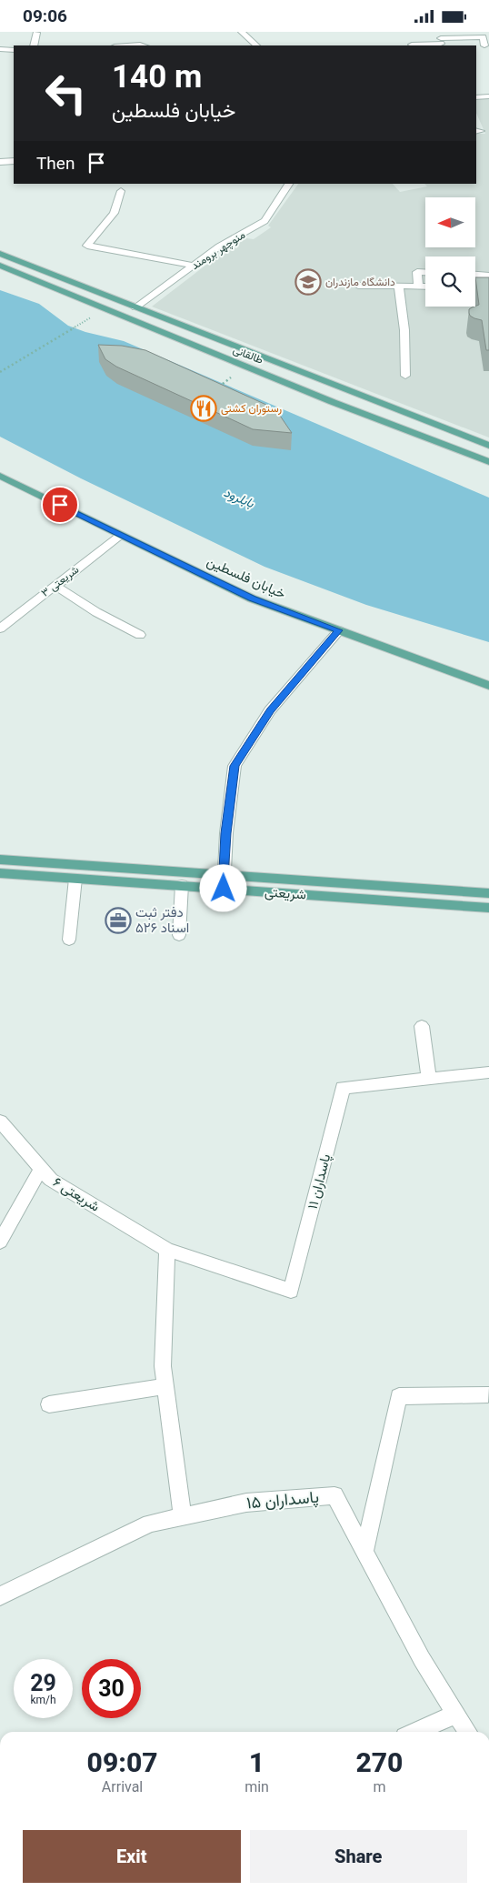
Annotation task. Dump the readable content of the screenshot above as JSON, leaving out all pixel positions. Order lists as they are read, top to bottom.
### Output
{
  "streets": {
    "main road": ["طالقانی", "خیابان فلسطین", "شریعتی"],
    "street": [
      "منوچهر برومند",
      "شریعتی ۳",
      "پاسداران ۱۱",
      "شریعتی ۶",
      "پاسداران ۱۵"
    ]
  },
  "crossings": [
    ["منوچهر برومند", "طالقانی"],
    ["خیابان فلسطین", "شریعتی ۳"],
    ["پاسداران ۱۱", "شریعتی ۶"]
  ],
  "water": ["بابلرود"],
  "places": {
    "school or university": ["دانشگاه مازندران"],
    "restaurant": ["رستوران کشتی"],
    "office": ["دفتر ثبت اسناد ۵۲۶"]
  },
  "north": "left",
  "page": {
    "status": "09:06",
    "turn": ["140 m", "خیابان فلسطین"],
    "then": "Then",
    "speed": "29 km/h",
    "limit": "30",
    "eta": [
      "09:07",
      "Arrival",
      "1",
      "min",
      "270",
      "m"
    ],
    "buttons": ["Exit", "Share"]
  }
}
